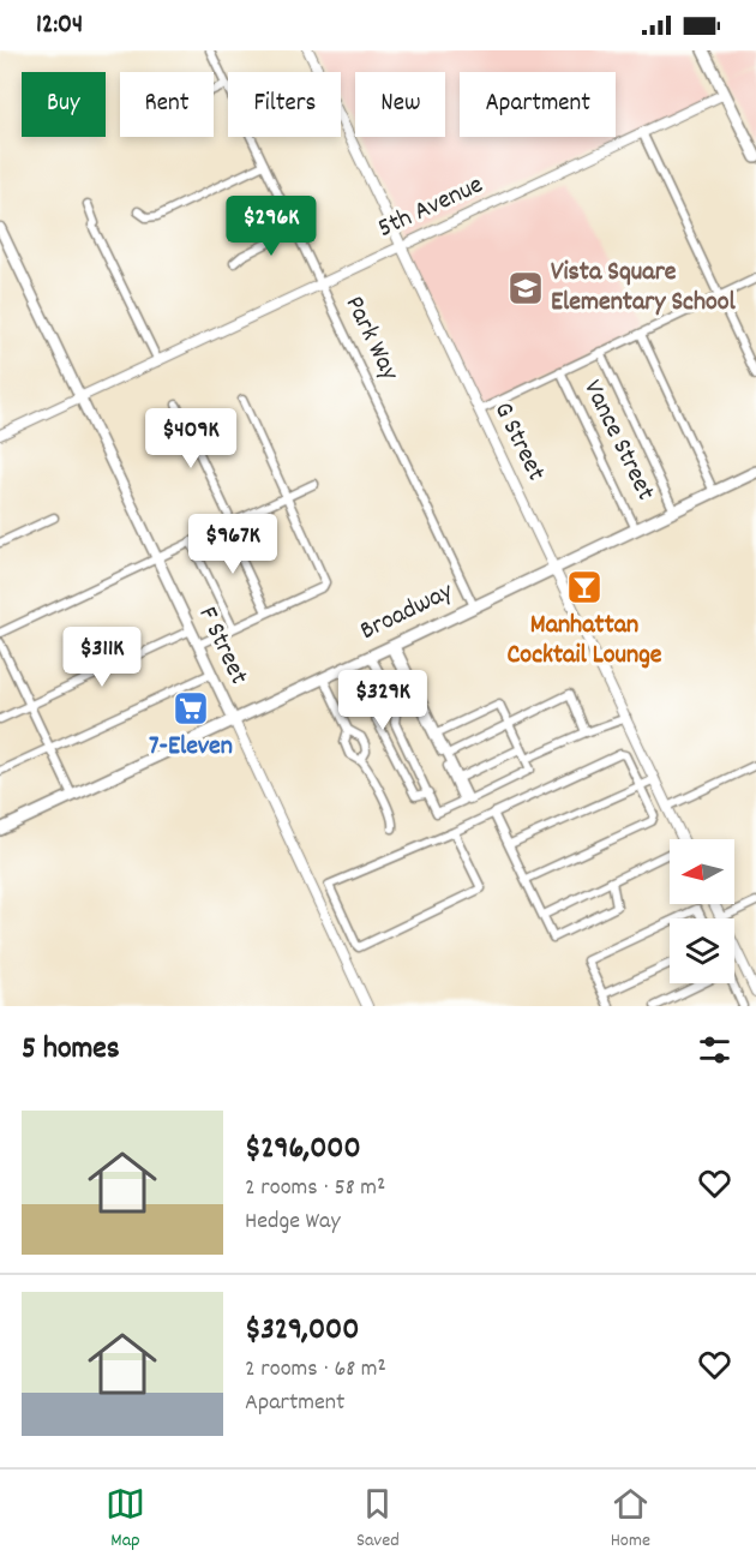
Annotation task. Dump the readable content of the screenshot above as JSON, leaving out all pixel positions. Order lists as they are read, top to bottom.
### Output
{
  "streets": {
    "main road": ["Broadway", "F Street"],
    "street": [
      "5th Avenue",
      "Park Way",
      "Vance Street",
      "G Street"
    ]
  },
  "crossings": [
    ["5th Avenue", "Park Way"],
    ["5th Avenue", "G Street"],
    ["5th Avenue", "F Street"],
    ["Park Way", "Broadway"],
    ["Vance Street", "Broadway"],
    ["G Street", "Broadway"],
    ["Broadway", "F Street"]
  ],
  "places": {
    "school or university": ["Vista Square Elementary School"],
    "bar": ["Manhattan Cocktail Lounge"],
    "supermarket": ["7-Eleven"]
  },
  "north": "left",
  "page": {
    "status": "12:04",
    "chip": [
      "Buy",
      "Rent",
      "Filters",
      "New",
      "Apartment"
    ],
    "price": [
      "$296K",
      "$409K",
      "$967K",
      "$311K",
      "$329K"
    ],
    "heading": "5 homes",
    "list": [
      {
        "name": "$296,000",
        "note": "2 rooms · 58 m² · Hedge Way"
      },
      {
        "name": "$329,000",
        "note": "2 rooms · 68 m² · Apartment"
      }
    ],
    "tabs": ["Map", "Saved", "Home"]
  }
}
